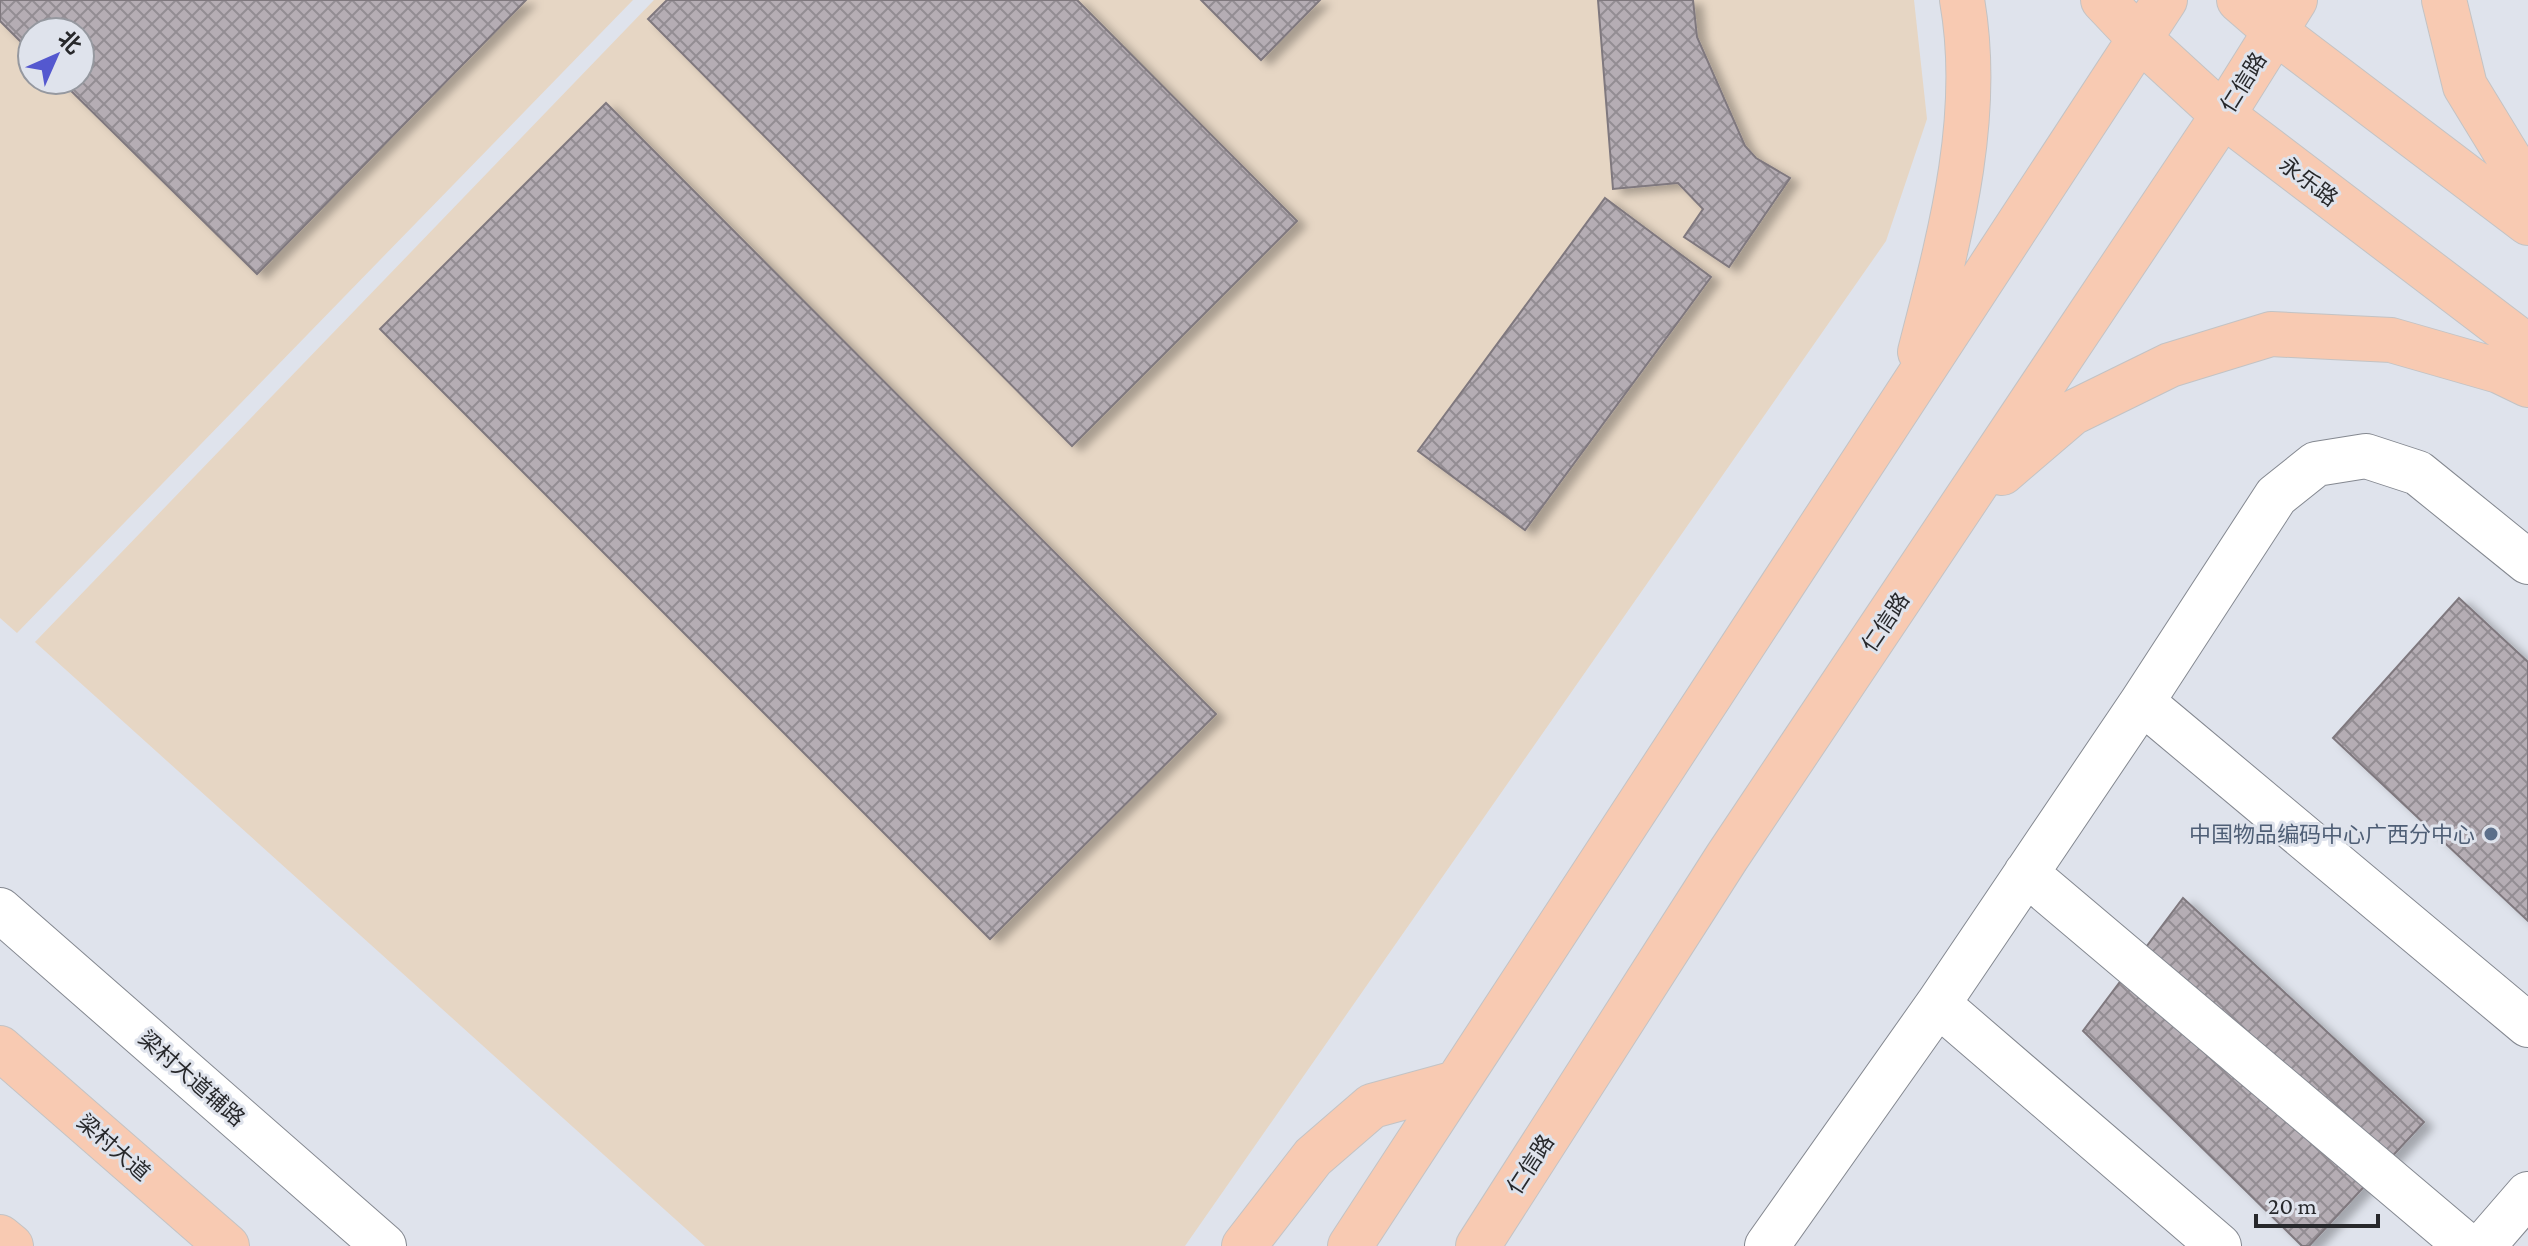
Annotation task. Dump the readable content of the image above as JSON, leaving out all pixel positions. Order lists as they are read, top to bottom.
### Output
{
  "streets": {
    "main road": ["仁信路", "永乐路", "梁村大道"],
    "street": ["梁村大道辅路"]
  },
  "crossings": [
    ["仁信路", "永乐路"]
  ],
  "places": ["中国物品编码中心广西分中心"],
  "scale_bar": "20 m",
  "north": "top right"
}
